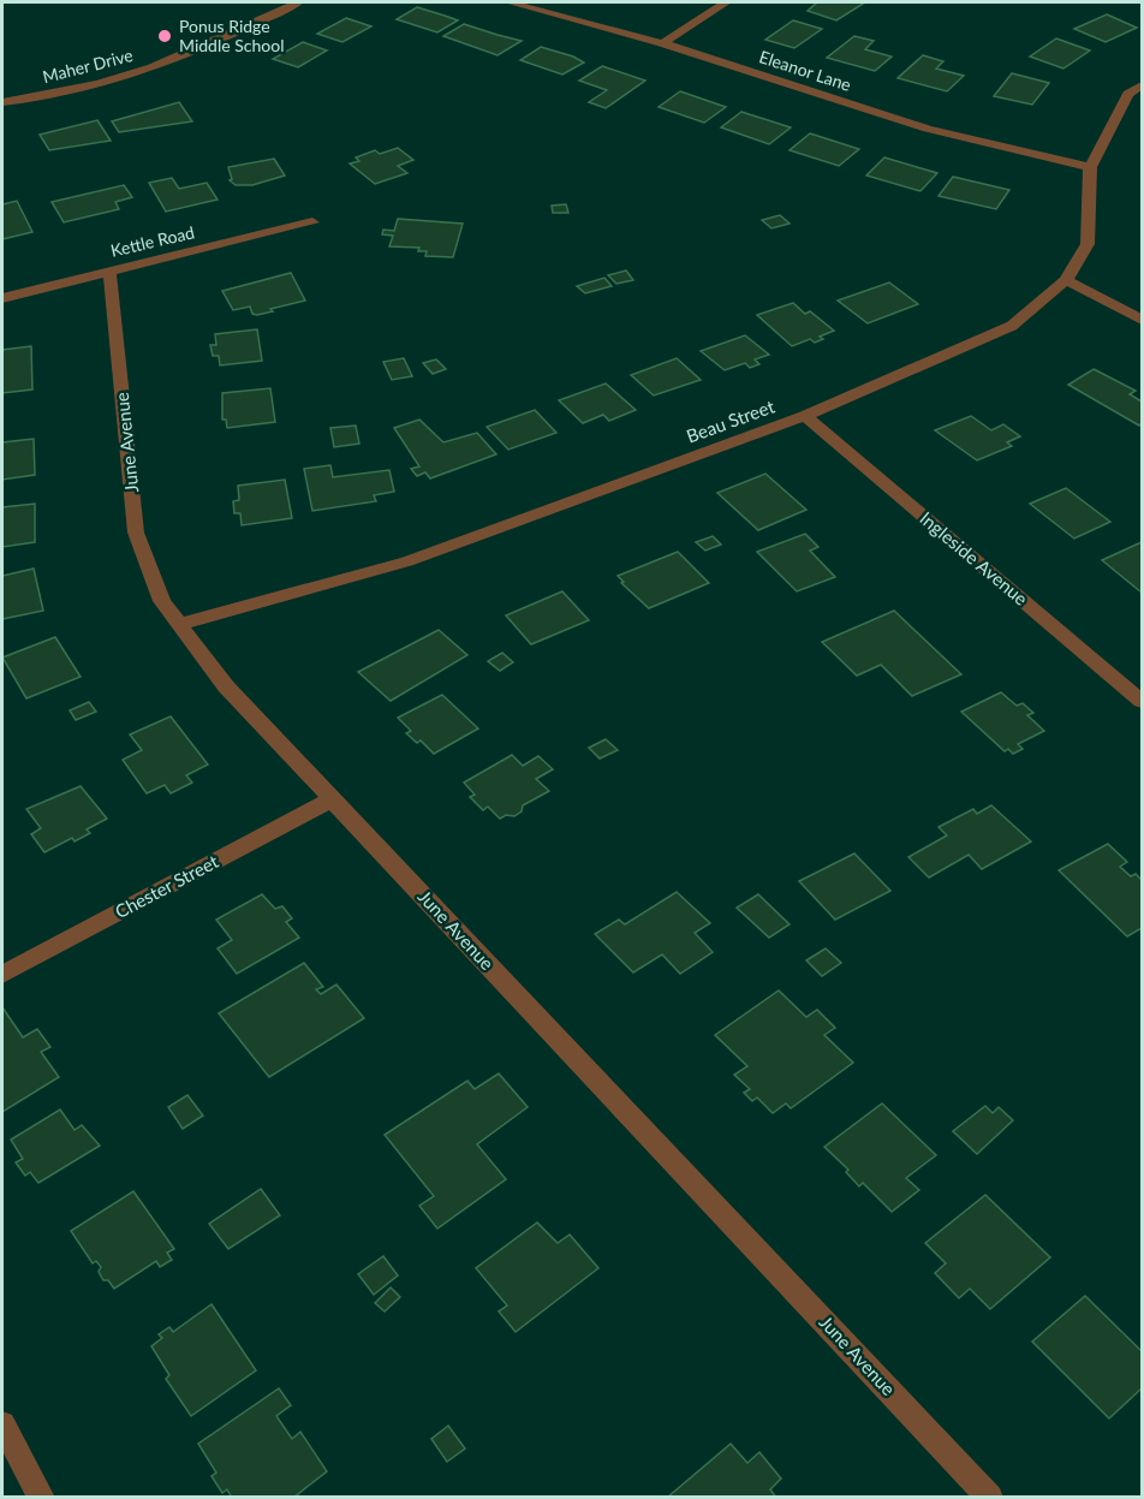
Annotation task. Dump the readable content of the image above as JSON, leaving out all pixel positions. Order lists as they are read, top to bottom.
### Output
{
  "streets": {
    "street": [
      "Maher Drive",
      "Eleanor Lane",
      "Kettle Road",
      "Beau Street",
      "June Avenue",
      "Ingleside Avenue",
      "Chester Street"
    ]
  },
  "crossings": [
    ["Eleanor Lane", "Beau Street"],
    ["Kettle Road", "June Avenue"],
    ["Beau Street", "June Avenue"],
    ["Beau Street", "Ingleside Avenue"],
    ["June Avenue", "Chester Street"]
  ],
  "places": ["Ponus Ridge Middle School"]
}
